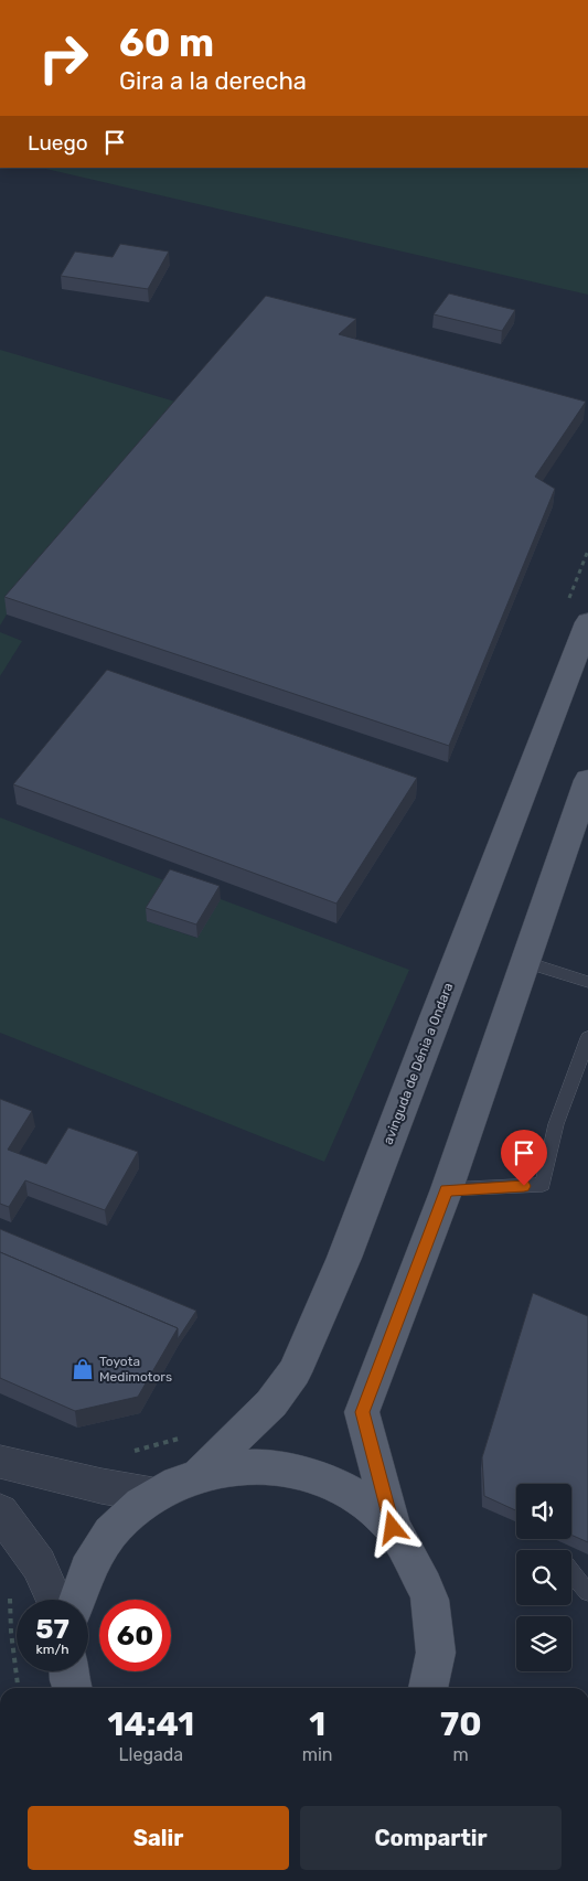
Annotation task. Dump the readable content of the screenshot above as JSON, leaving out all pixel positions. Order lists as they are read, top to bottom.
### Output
{
  "streets": {
    "main road": ["avinguda de Dénia a Ondara"]
  },
  "places": {
    "shop": ["Toyota Medimotors"]
  },
  "page": {
    "turn": ["60 m", "Gira a la derecha"],
    "then": "Luego",
    "speed": "57 km/h",
    "limit": "60",
    "eta": [
      "14:41",
      "Llegada",
      "1",
      "min",
      "70",
      "m"
    ],
    "buttons": ["Salir", "Compartir"]
  }
}
